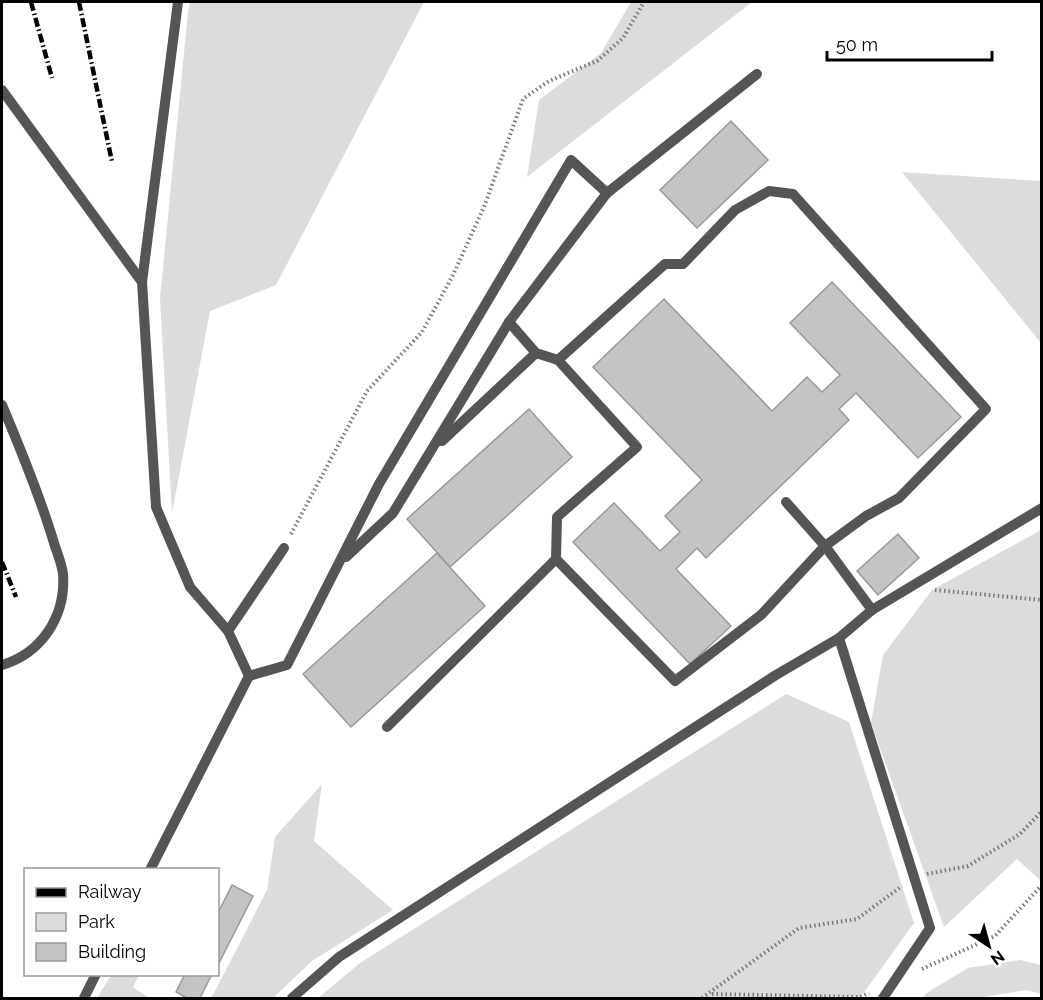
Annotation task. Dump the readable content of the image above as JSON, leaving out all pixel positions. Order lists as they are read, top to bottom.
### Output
{
  "legend": ["Railway", "Park", "Building"],
  "scale_bar": "50 m",
  "north": "bottom right"
}
